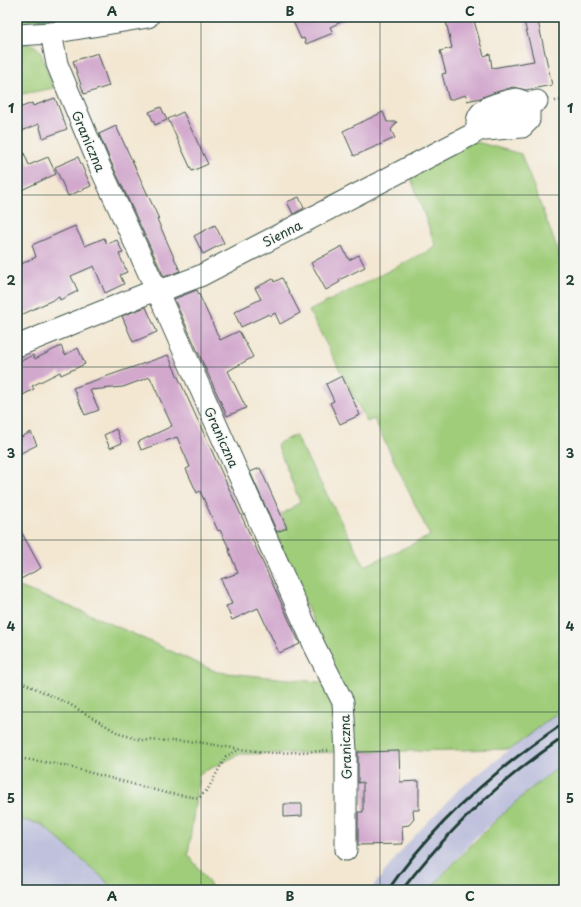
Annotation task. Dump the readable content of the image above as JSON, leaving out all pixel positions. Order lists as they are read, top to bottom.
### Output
{
  "streets": {
    "street": ["Graniczna", "Sienna"]
  },
  "crossings": [
    ["Graniczna", "Sienna"]
  ],
  "grid": {
    "columns": ["A", "B", "C"],
    "rows": [
      "1",
      "2",
      "3",
      "4",
      "5"
    ]
  }
}
